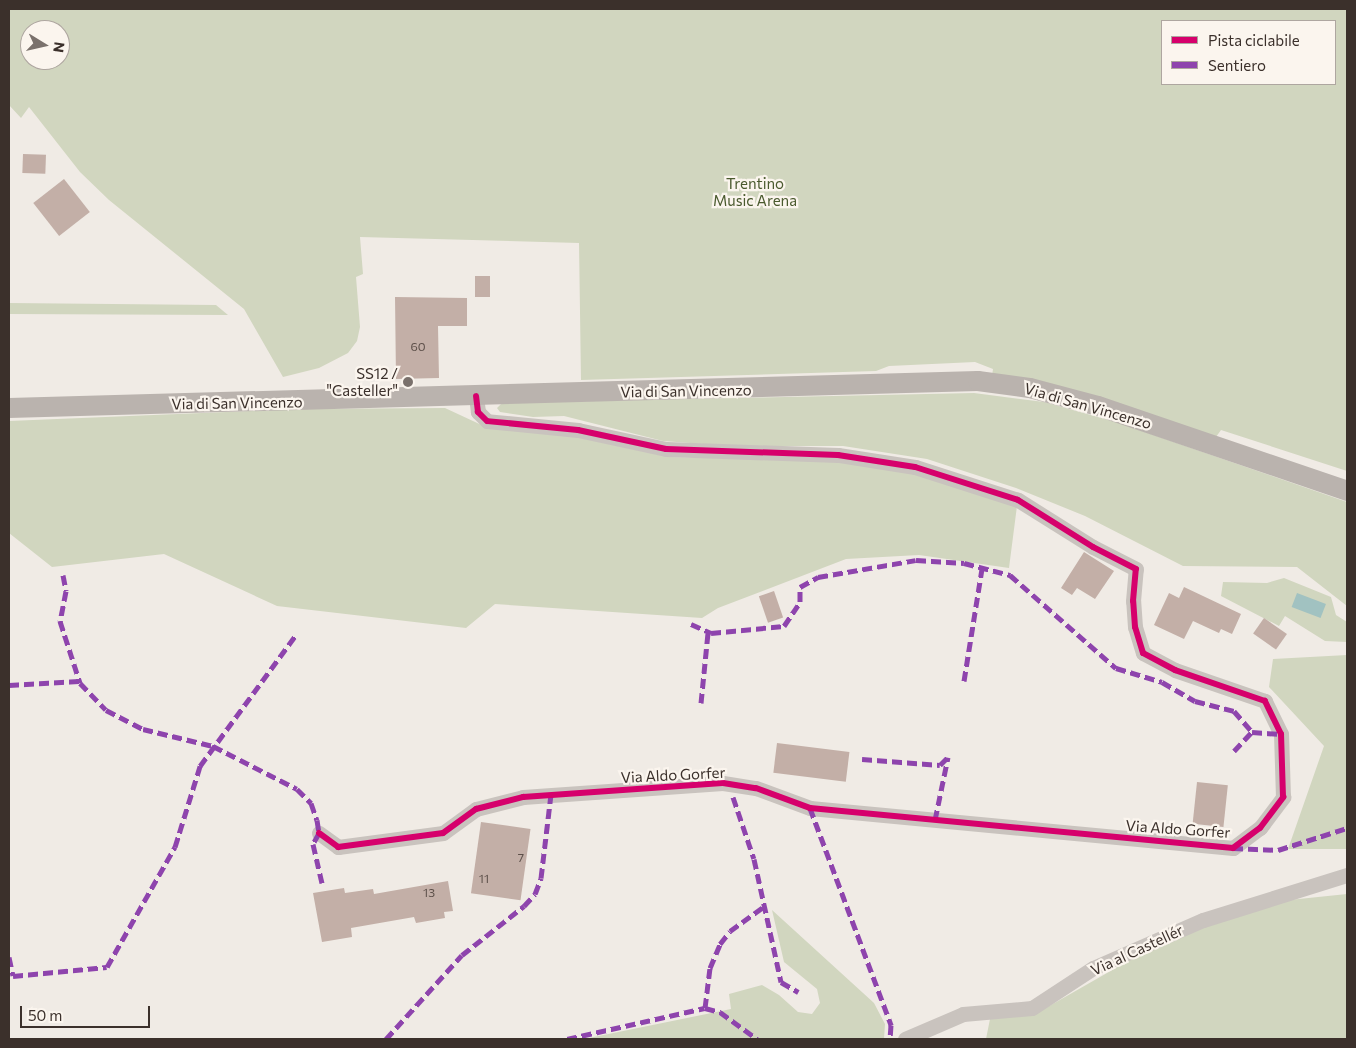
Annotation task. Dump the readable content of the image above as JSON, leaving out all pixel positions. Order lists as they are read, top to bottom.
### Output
{
  "streets": {
    "main road": ["Via di San Vincenzo"],
    "street": ["Via Aldo Gorfer", "Via al Castellér"]
  },
  "crossings": [
    ["Via di San Vincenzo", "Via Aldo Gorfer"]
  ],
  "parks": ["Trentino Music Arena"],
  "places": ["SS12 / \"Casteller\""],
  "house_numbers": [
    "60",
    "7",
    "11",
    "13"
  ],
  "legend": ["Pista ciclabile", "Sentiero"],
  "scale_bar": "50 m",
  "north": "right"
}
